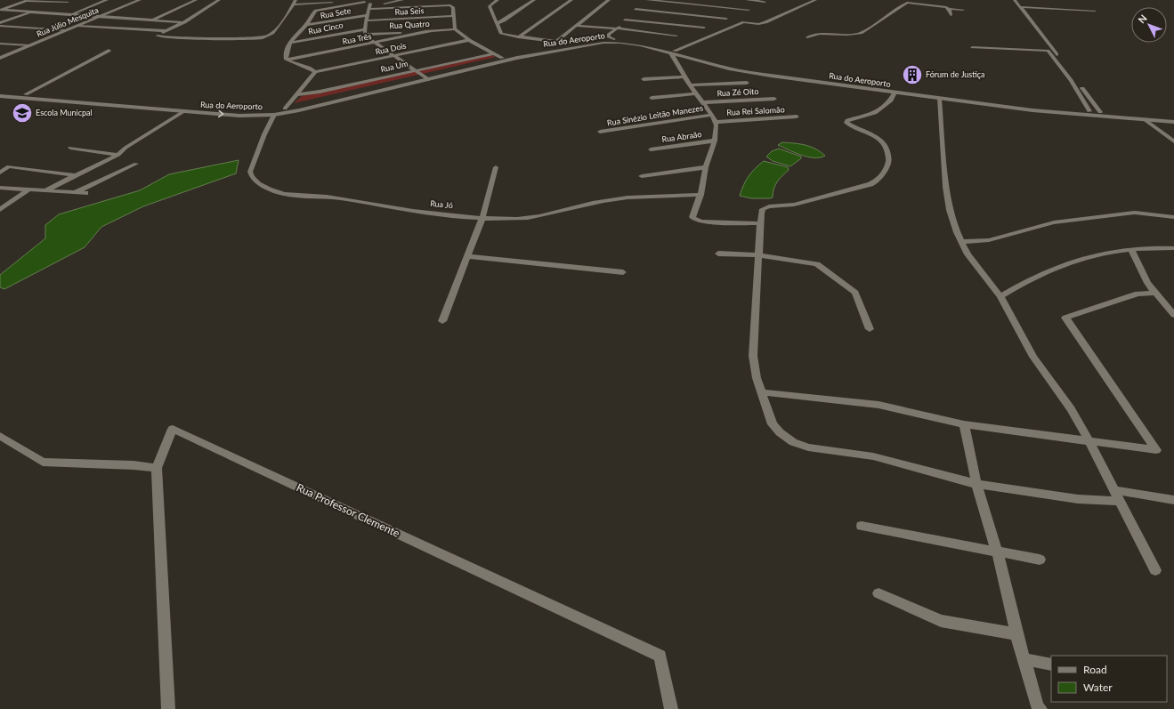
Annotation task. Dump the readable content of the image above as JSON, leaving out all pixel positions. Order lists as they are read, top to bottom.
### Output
{
  "streets": {
    "street": [
      "Rua Seis",
      "Rua Sete",
      "Rua Júlio Mesquita",
      "Rua Quatro",
      "Rua Cinco",
      "Rua Três",
      "Rua do Aeroporto",
      "Rua Dois",
      "Rua Um",
      "Rua Zé Oito",
      "Rua Rei Salomão",
      "Rua Sinézio Leitão Manezes",
      "Rua Abraão",
      "Rua Jó",
      "Rua Professor Clemente"
    ]
  },
  "crossings": [
    ["Rua Quatro", "Rua Três"],
    ["Rua do Aeroporto", "Rua Jó"]
  ],
  "places": {
    "building": ["Fórum de Justiça"],
    "school or university": ["Escola Municpal"]
  },
  "legend": ["Road", "Water"],
  "north": "top left"
}
